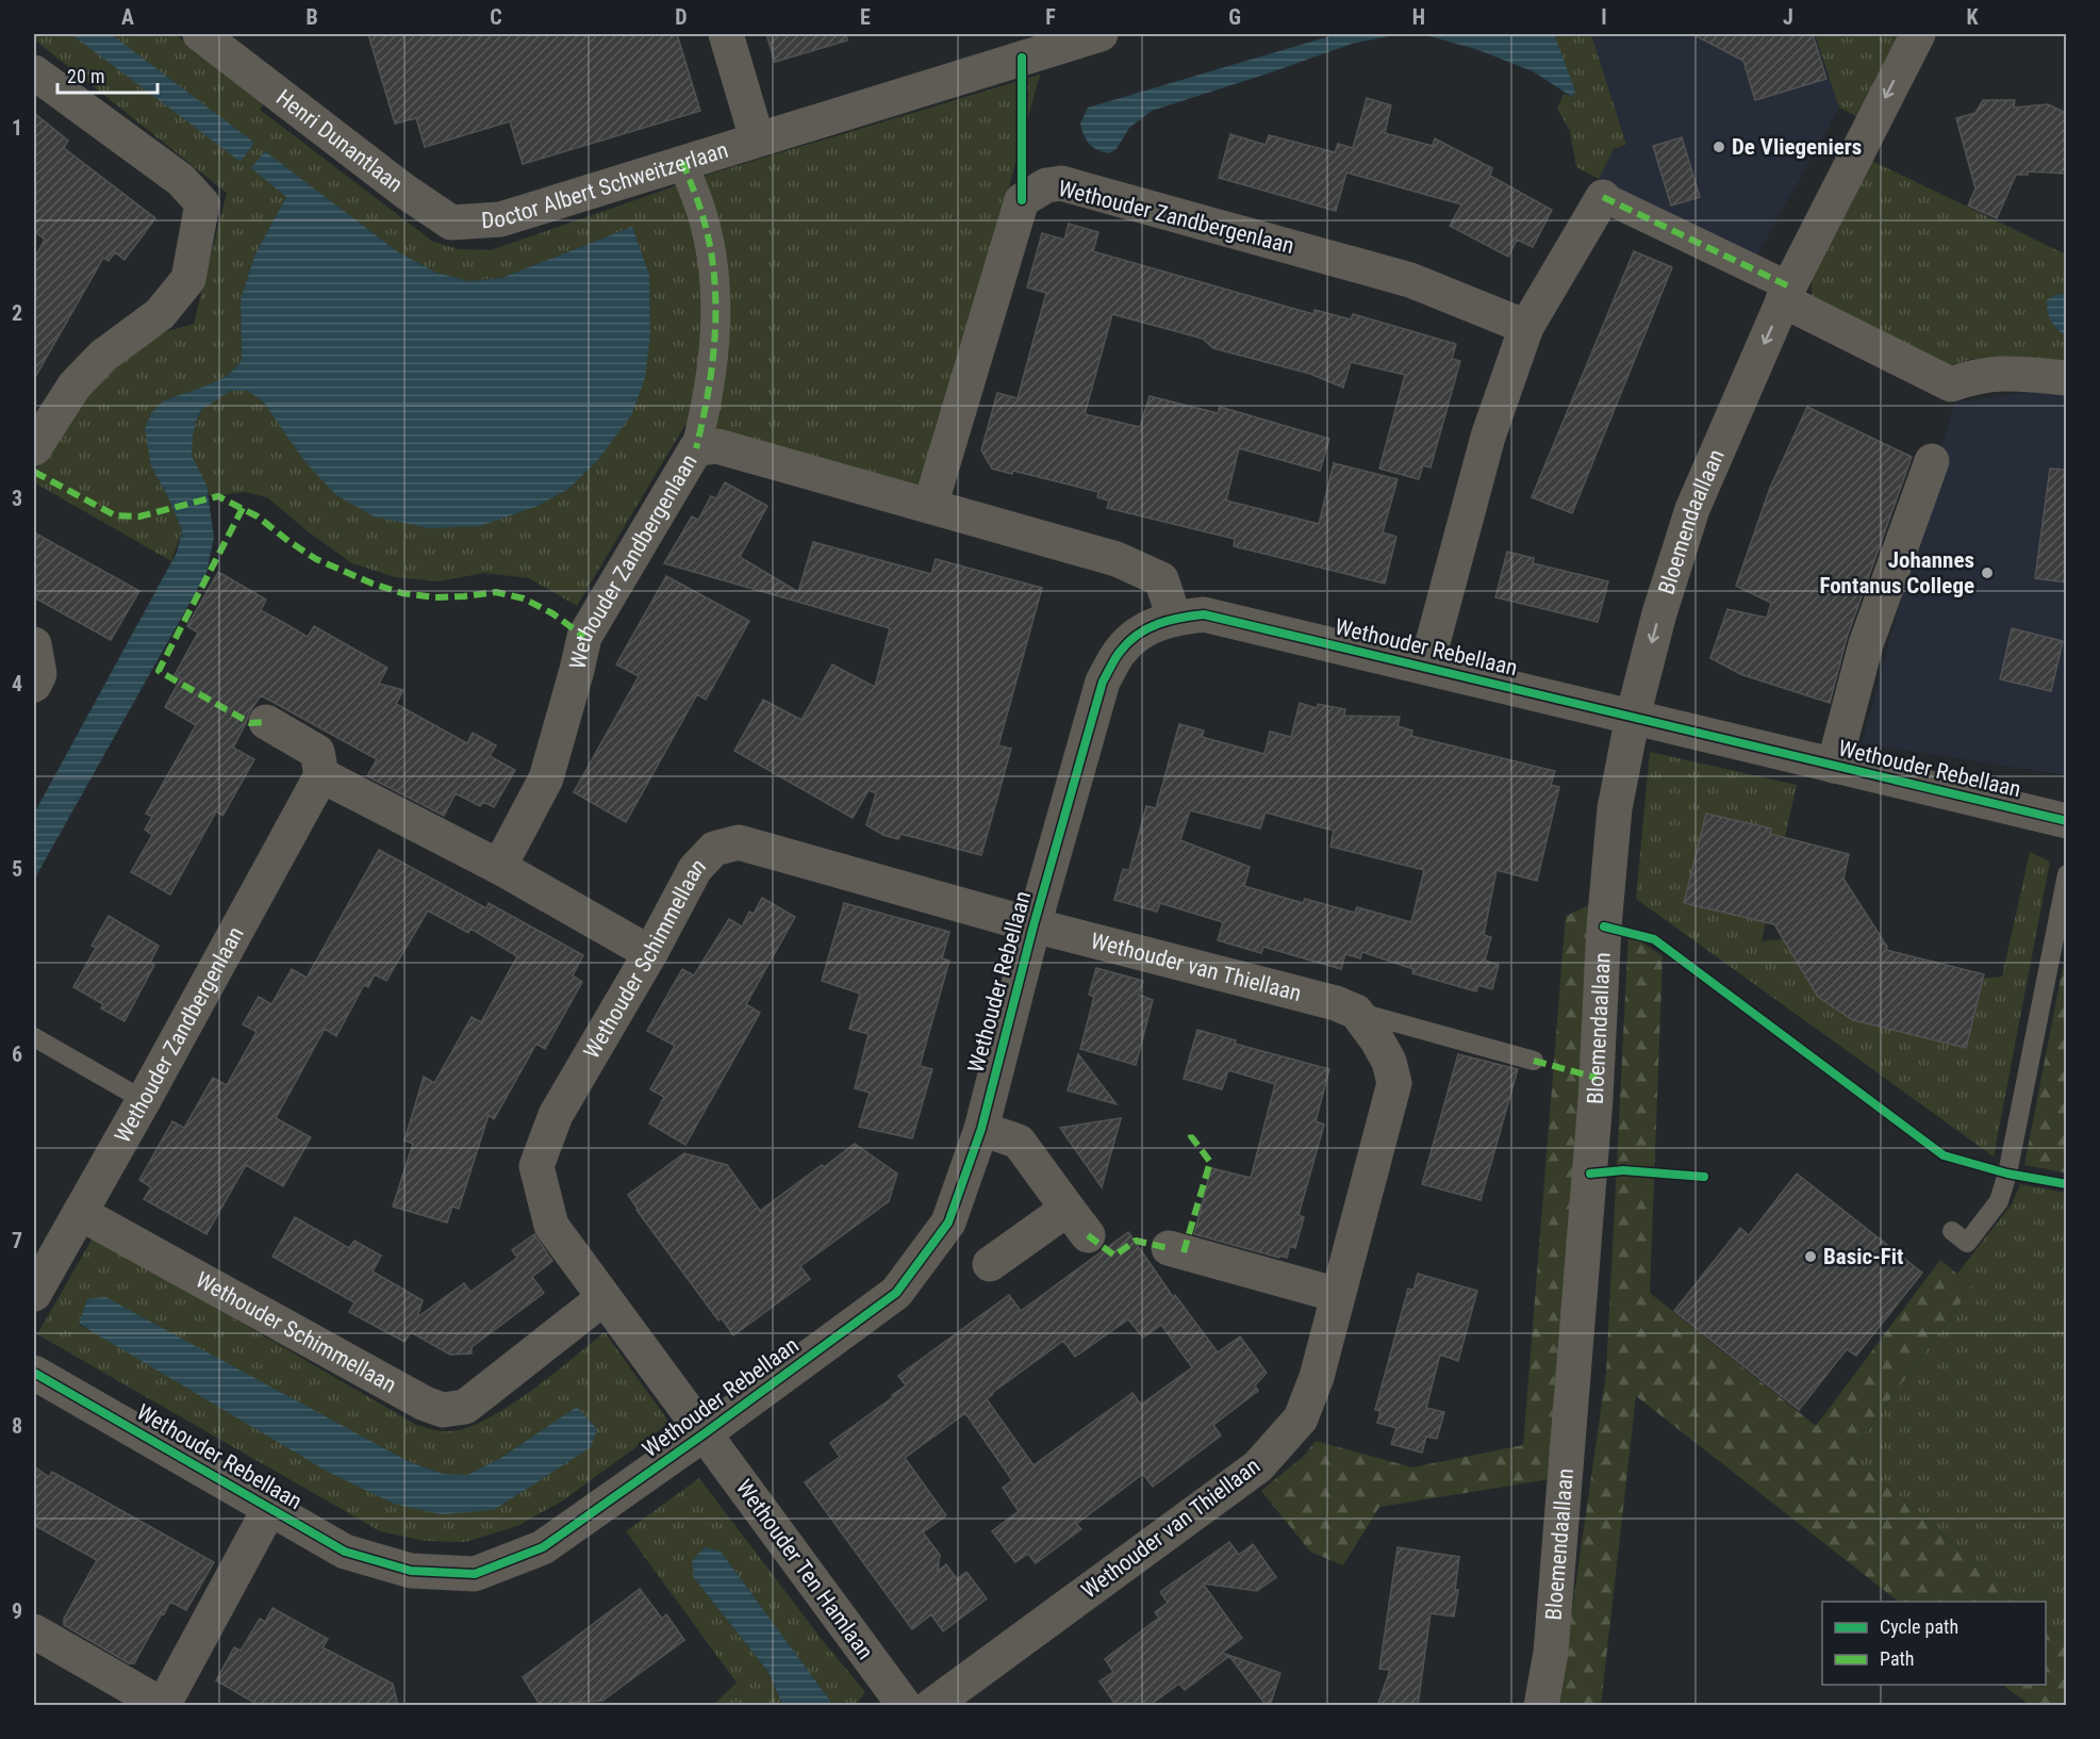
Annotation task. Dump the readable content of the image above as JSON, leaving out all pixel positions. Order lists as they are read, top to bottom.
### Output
{
  "streets": {
    "street": [
      "Henri Dunantlaan",
      "Doctor Albert Schweitzerlaan",
      "Wethouder Zandbergenlaan",
      "Bloemendaallaan",
      "Wethouder Rebellaan",
      "Wethouder Schimmellaan",
      "Wethouder van Thiellaan",
      "Wethouder Ten Hamlaan"
    ]
  },
  "crossings": [
    ["Henri Dunantlaan", "Doctor Albert Schweitzerlaan"],
    ["Wethouder Zandbergenlaan", "Wethouder Rebellaan"],
    ["Wethouder Zandbergenlaan", "Wethouder Schimmellaan"],
    ["Bloemendaallaan", "Wethouder Rebellaan"],
    ["Wethouder Rebellaan", "Wethouder Schimmellaan"],
    ["Wethouder Rebellaan", "Wethouder van Thiellaan"],
    ["Wethouder Rebellaan", "Wethouder Ten Hamlaan"],
    ["Wethouder Schimmellaan", "Wethouder van Thiellaan"],
    ["Wethouder Schimmellaan", "Wethouder Ten Hamlaan"]
  ],
  "places": ["De Vliegeniers", "Johannes Fontanus College", "Basic-Fit"],
  "legend": ["Cycle path", "Path"],
  "scale_bar": "20 m",
  "grid": {
    "columns": [
      "A",
      "B",
      "C",
      "D",
      "E",
      "F",
      "G",
      "H",
      "I",
      "J",
      "K"
    ],
    "rows": [
      "1",
      "2",
      "3",
      "4",
      "5",
      "6",
      "7",
      "8",
      "9"
    ]
  }
}
